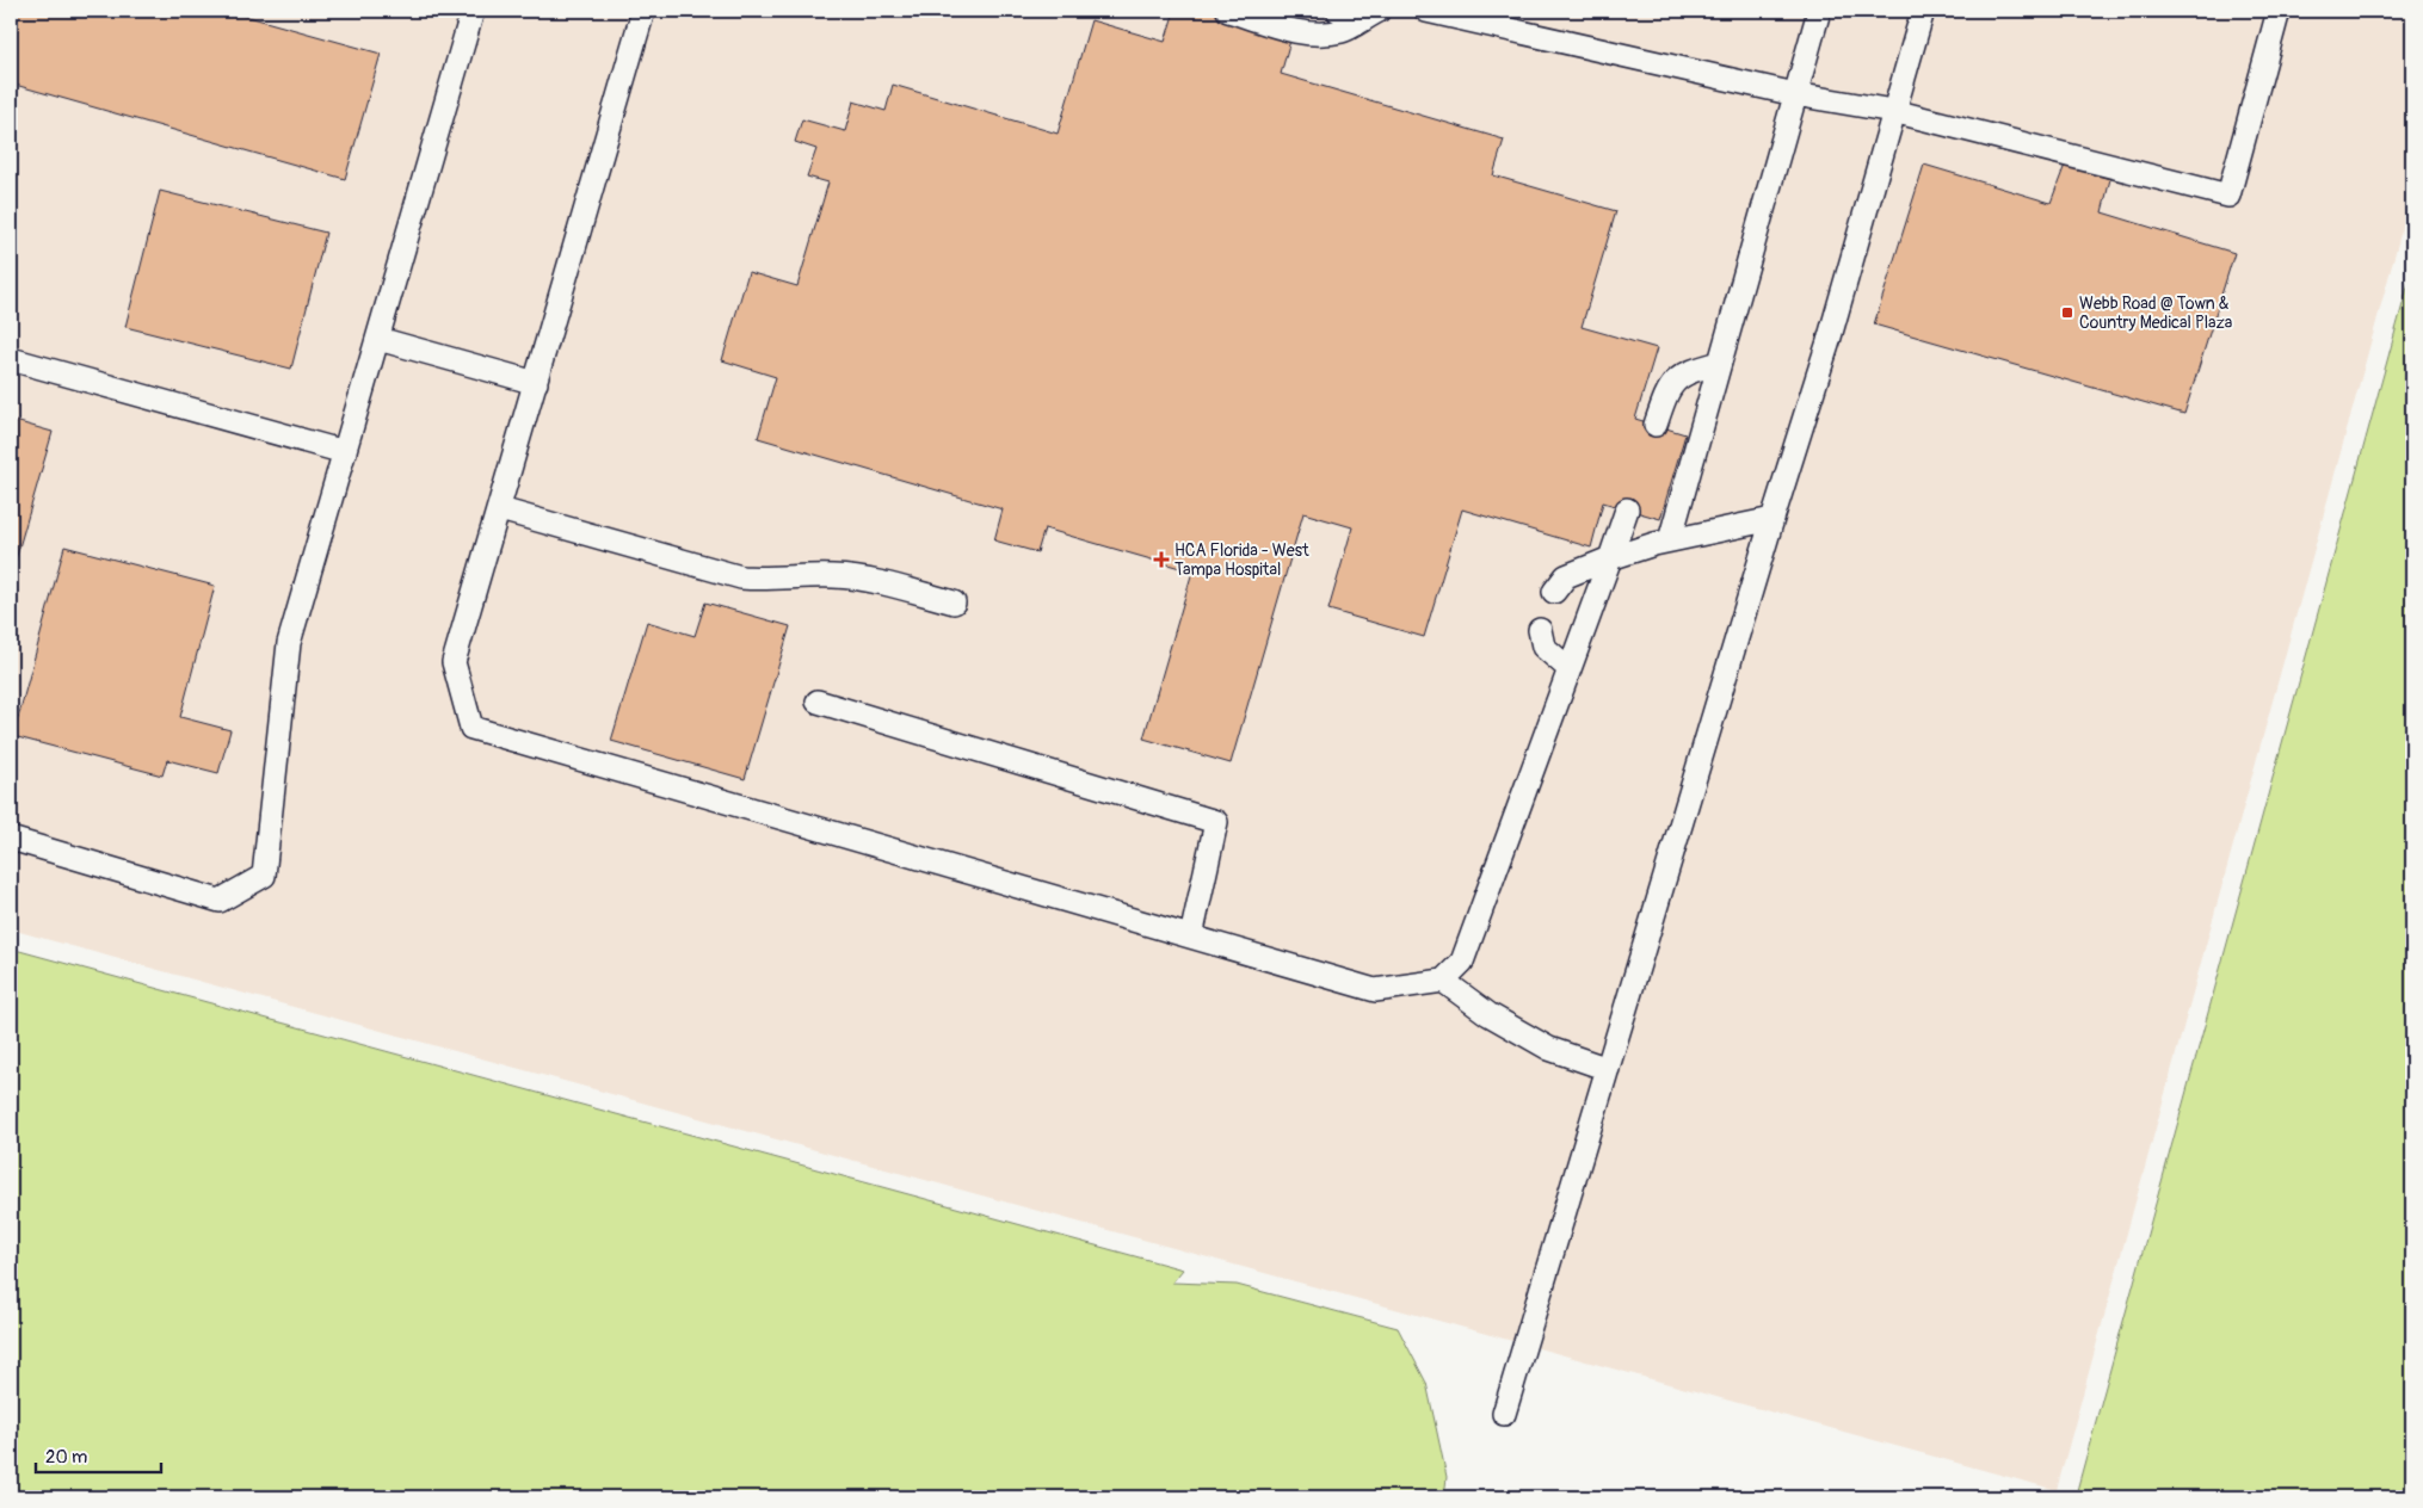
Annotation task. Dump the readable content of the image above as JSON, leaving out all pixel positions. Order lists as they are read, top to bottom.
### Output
{
  "places": {
    "transit": ["Webb Road @ Town & Country Medical Plaza"],
    "health": ["HCA Florida - West Tampa Hospital"]
  },
  "scale_bar": "20 m"
}
